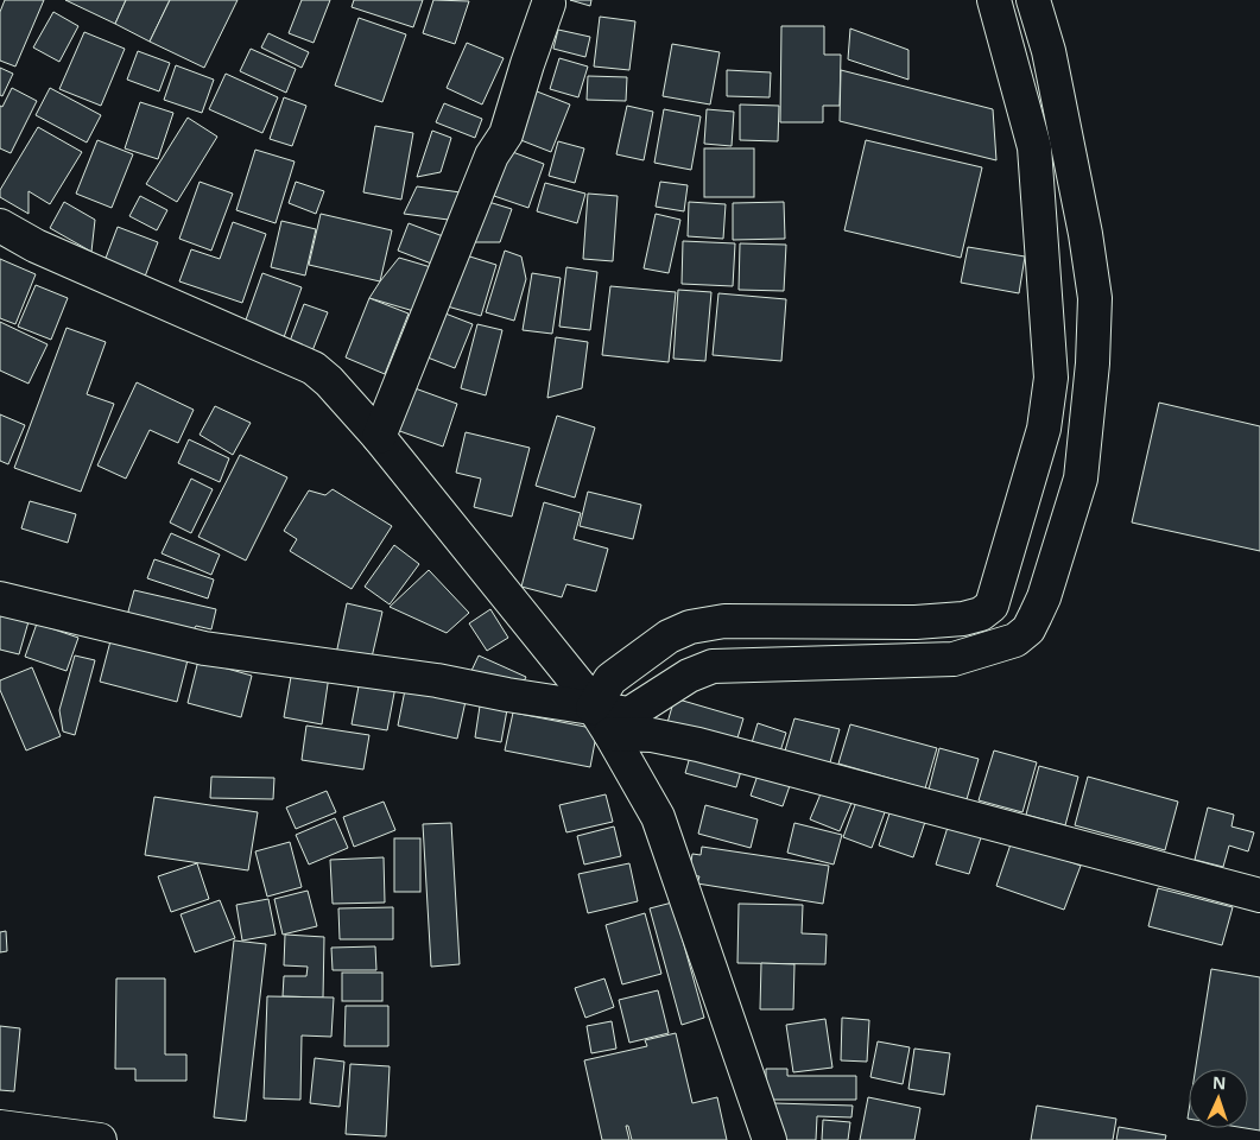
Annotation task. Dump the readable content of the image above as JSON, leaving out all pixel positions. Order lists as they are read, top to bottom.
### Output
{
  "north": "top"
}
